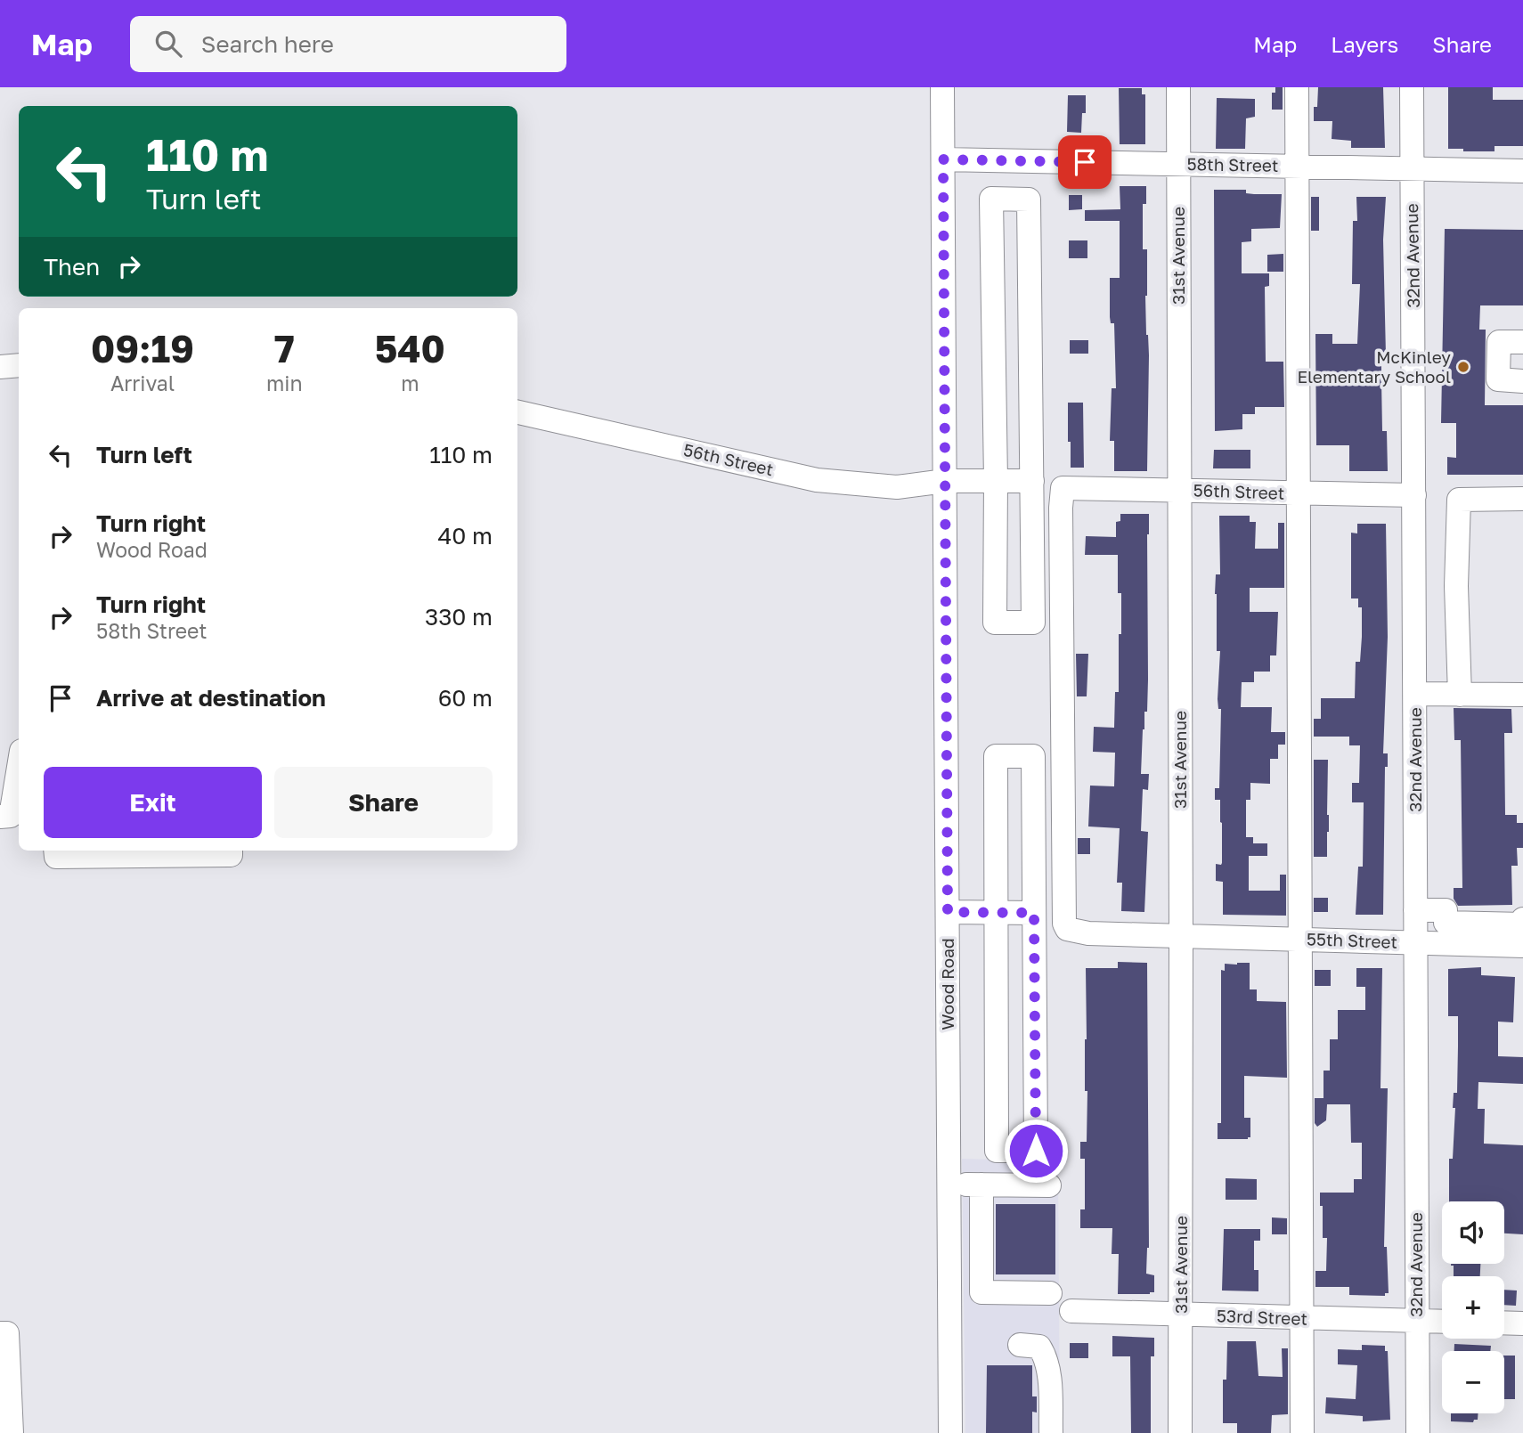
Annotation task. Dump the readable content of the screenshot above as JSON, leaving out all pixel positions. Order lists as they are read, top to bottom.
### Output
{
  "streets": {
    "street": [
      "58th Street",
      "31st Avenue",
      "32nd Avenue",
      "56th Street",
      "55th Street",
      "Wood Road",
      "53rd Street"
    ]
  },
  "crossings": [
    ["58th Street", "31st Avenue"],
    ["58th Street", "32nd Avenue"],
    ["58th Street", "Wood Road"],
    ["31st Avenue", "56th Street"],
    ["31st Avenue", "55th Street"],
    ["31st Avenue", "53rd Street"],
    ["32nd Avenue", "56th Street"],
    ["32nd Avenue", "55th Street"],
    ["32nd Avenue", "53rd Street"],
    ["56th Street", "55th Street"],
    ["56th Street", "Wood Road"]
  ],
  "places": ["McKinley Elementary School"],
  "page": {
    "header": "Map",
    "search": "Search here",
    "nav": ["Map", "Layers", "Share"],
    "turn": ["110 m", "Turn left"],
    "then": "Then",
    "eta": [
      "09:19",
      "Arrival",
      "7",
      "min",
      "540",
      "m"
    ],
    "list": [
      {
        "name": "Turn left",
        "value": "110 m"
      },
      {
        "name": "Turn right",
        "note": "Wood Road",
        "value": "40 m"
      },
      {
        "name": "Turn right",
        "note": "58th Street",
        "value": "330 m"
      },
      {
        "name": "Arrive at destination",
        "value": "60 m"
      }
    ],
    "buttons": ["Exit", "Share"],
    "map_buttons": ["+", "−"]
  }
}
